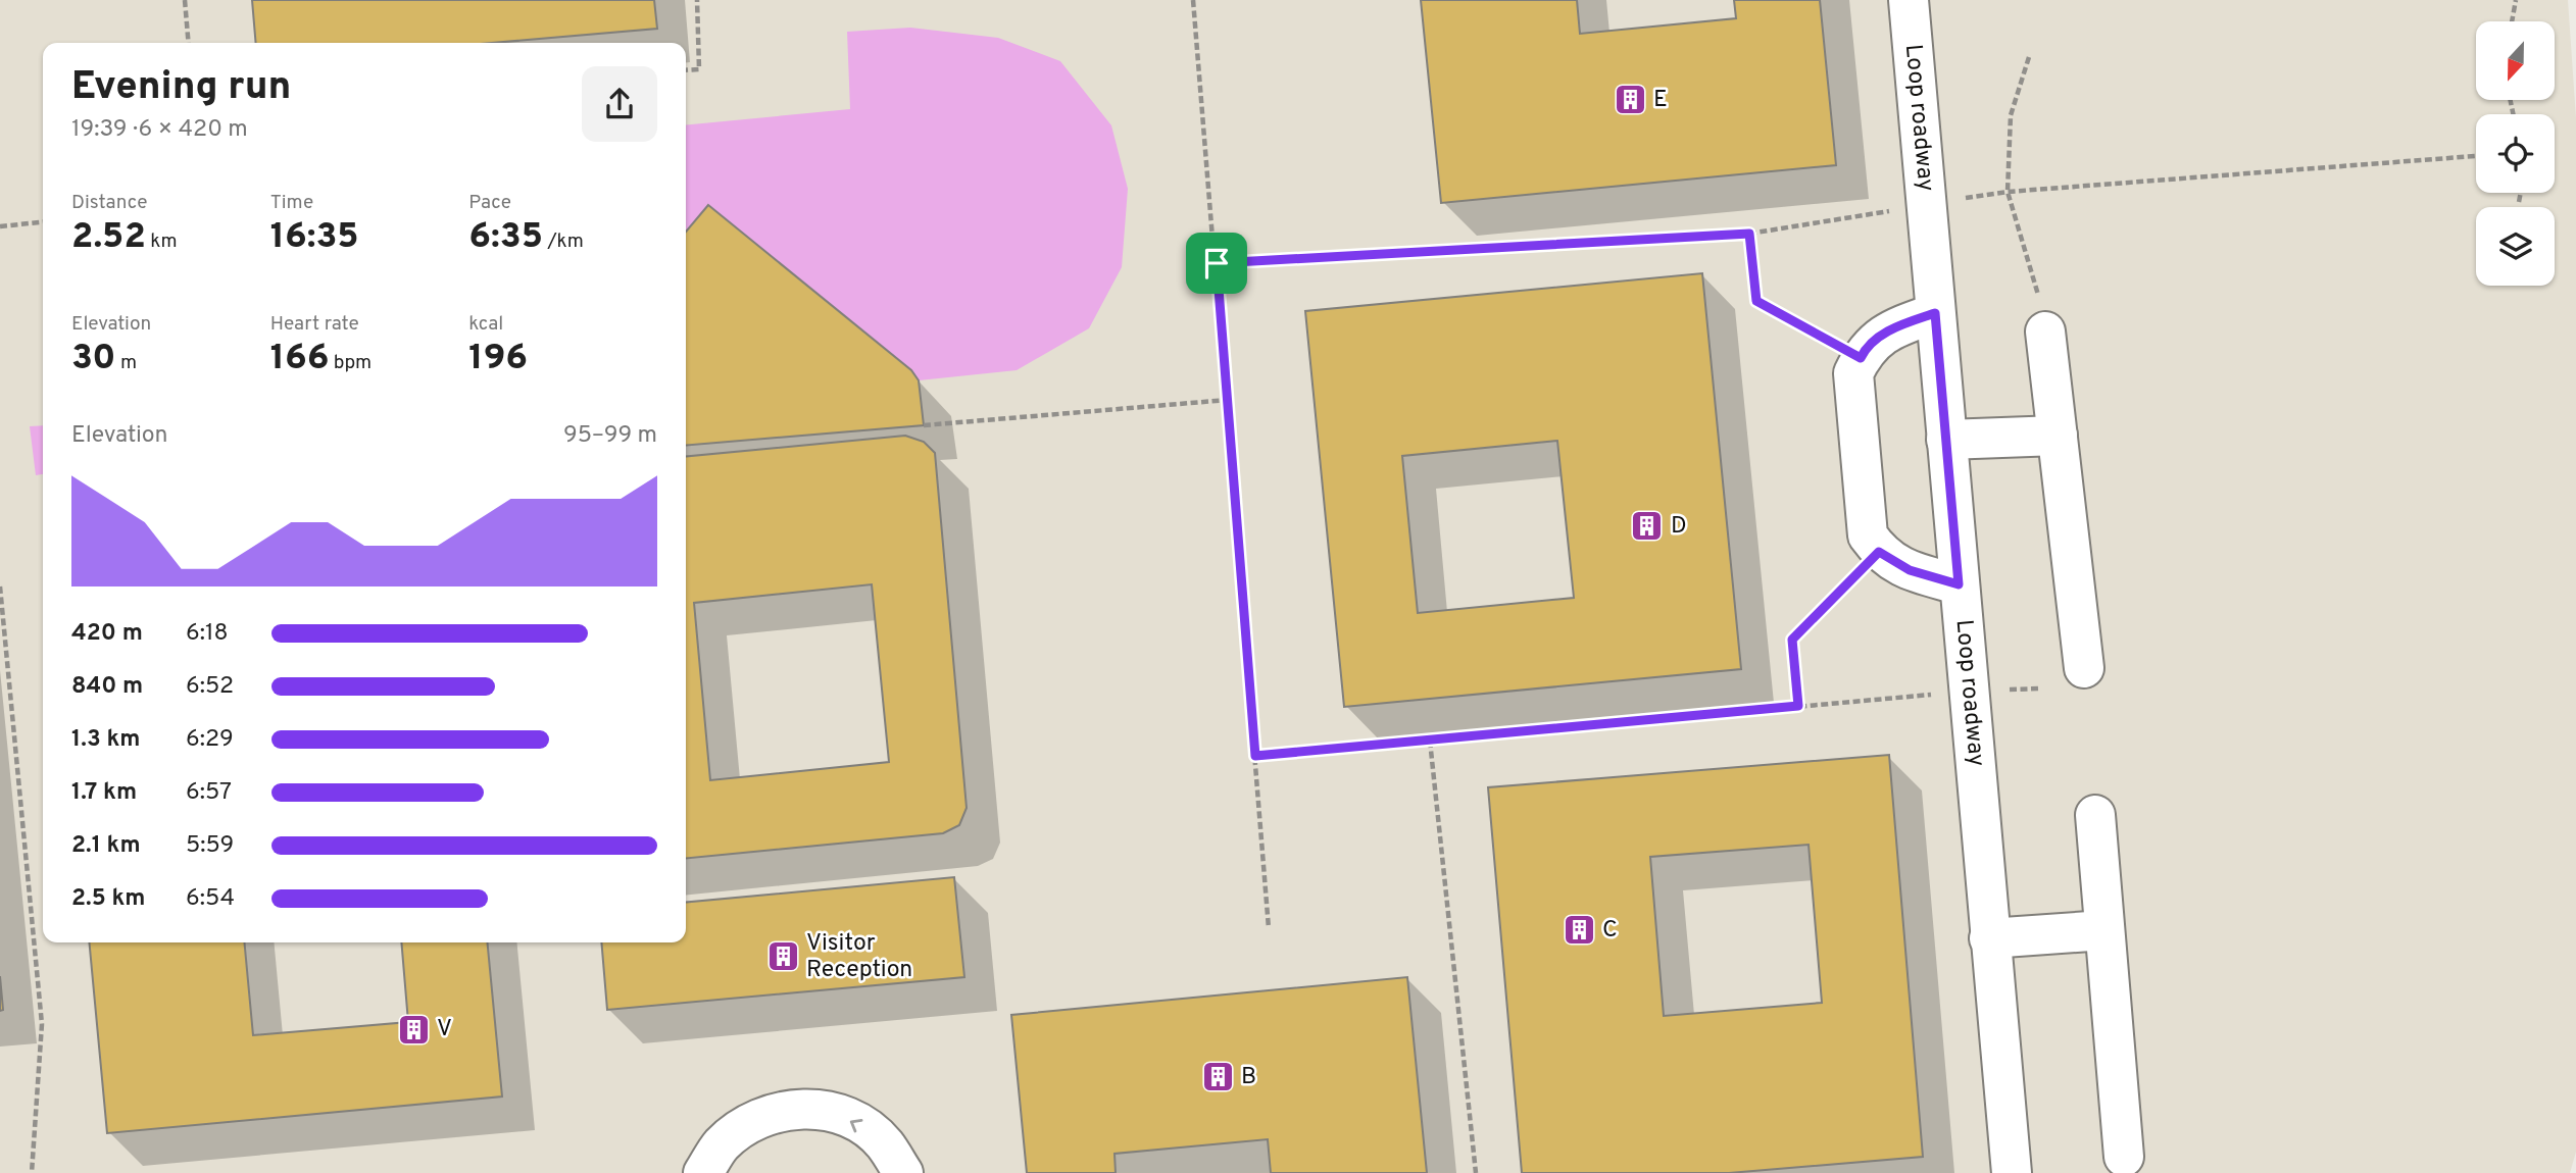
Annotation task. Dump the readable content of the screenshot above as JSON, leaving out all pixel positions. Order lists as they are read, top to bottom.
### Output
{
  "streets": {
    "lane": ["Loop roadway"]
  },
  "places": {
    "building": [
      "E",
      "D",
      "C",
      "Visitor Reception",
      "V",
      "B"
    ]
  },
  "north": "bottom",
  "page": {
    "heading": ["Evening run", "19:39 · 6 × 420 m"],
    "stats": [
      ["Distance", "2.52 km"],
      ["Time", "16:35"],
      ["Pace", "6:35 /km"],
      ["Elevation", "30 m"],
      ["Heart rate", "166 bpm"],
      ["kcal", "196"]
    ],
    "chart": ["Elevation", "95–99 m"],
    "list": [
      {
        "name": "420 m",
        "note": "6:18"
      },
      {
        "name": "840 m",
        "note": "6:52"
      },
      {
        "name": "1.3 km",
        "note": "6:29"
      },
      {
        "name": "1.7 km",
        "note": "6:57"
      },
      {
        "name": "2.1 km",
        "note": "5:59"
      },
      {
        "name": "2.5 km",
        "note": "6:54"
      }
    ]
  }
}
